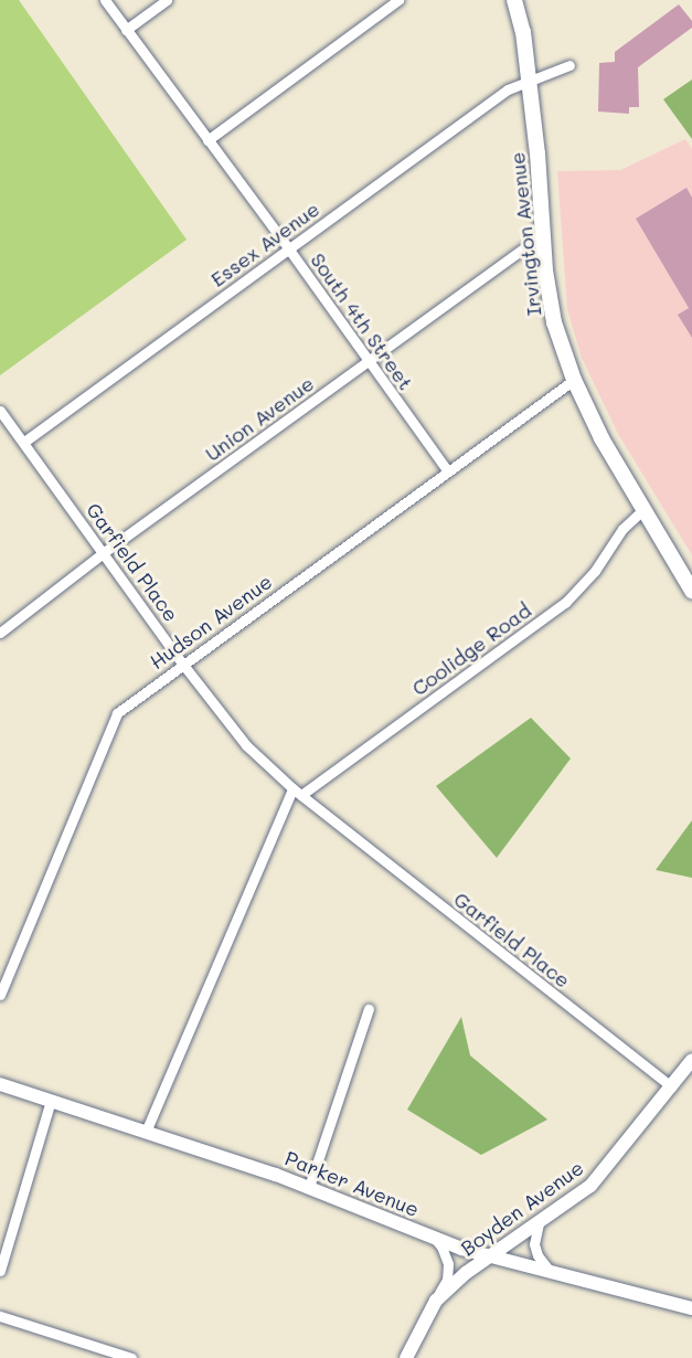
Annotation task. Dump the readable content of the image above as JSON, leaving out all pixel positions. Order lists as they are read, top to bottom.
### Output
{
  "streets": {
    "main road": ["Irvington Avenue"],
    "street": [
      "Essex Avenue",
      "South 4th Street",
      "Union Avenue",
      "Garfield Place",
      "Hudson Avenue",
      "Coolidge Road",
      "Parker Avenue",
      "Boyden Avenue"
    ]
  },
  "crossings": [
    ["Irvington Avenue", "Essex Avenue"],
    ["Irvington Avenue", "Union Avenue"],
    ["Irvington Avenue", "Hudson Avenue"],
    ["Irvington Avenue", "Coolidge Road"],
    ["Essex Avenue", "South 4th Street"],
    ["Essex Avenue", "Garfield Place"],
    ["South 4th Street", "Union Avenue"],
    ["South 4th Street", "Hudson Avenue"],
    ["Union Avenue", "Garfield Place"],
    ["Garfield Place", "Hudson Avenue"],
    ["Garfield Place", "Coolidge Road"],
    ["Garfield Place", "Boyden Avenue"],
    ["Parker Avenue", "Boyden Avenue"]
  ]
}
